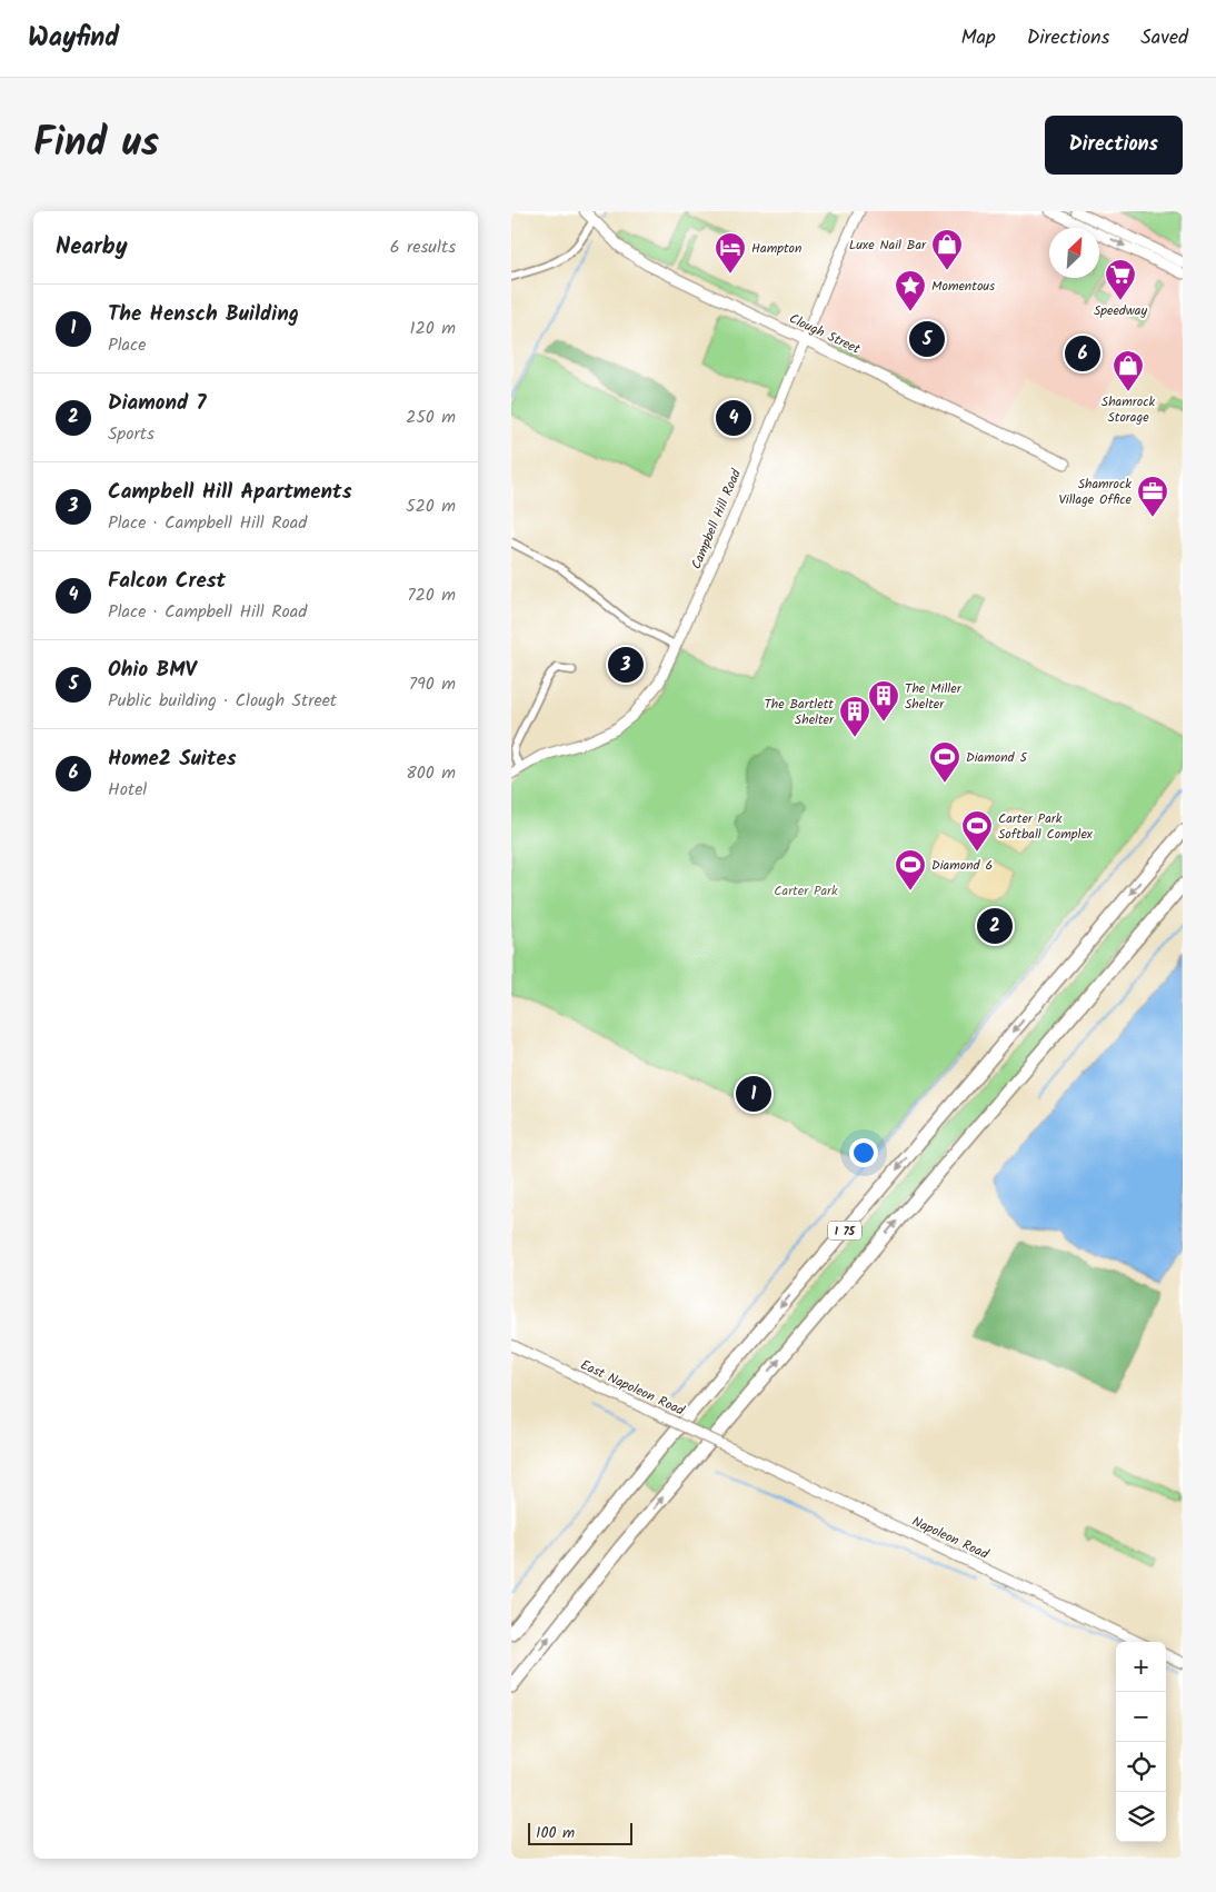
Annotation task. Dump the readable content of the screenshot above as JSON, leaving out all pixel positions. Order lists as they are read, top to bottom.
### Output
{
  "streets": {
    "highway": ["I 75"],
    "street": [
      "Clough Street",
      "Campbell Hill Road",
      "East Napoleon Road",
      "Napoleon Road"
    ]
  },
  "crossings": [
    ["Clough Street", "Campbell Hill Road"],
    ["East Napoleon Road", "Napoleon Road"]
  ],
  "parks": ["Carter Park"],
  "places": {
    "shop": ["Luxe Nail Bar", "Shamrock Storage"],
    "hotel": ["Hampton"],
    "supermarket": ["Speedway"],
    "place": ["Momentous"],
    "office": ["Shamrock Village Office"],
    "building": ["The Miller Shelter", "The Bartlett Shelter"],
    "sports": ["Diamond 5", "Carter Park Softball Complex", "Diamond 6"]
  },
  "scale_bar": "100 m",
  "north": "top right",
  "page": {
    "header": "Wayfind",
    "nav": ["Map", "Directions", "Saved"],
    "title": "Find us",
    "buttons": "Directions",
    "heading": ["Nearby", "6 results"],
    "list": [
      {
        "mark": "1",
        "name": "The Hensch Building",
        "note": "Place",
        "value": "120 m"
      },
      {
        "mark": "2",
        "name": "Diamond 7",
        "note": "Sports",
        "value": "250 m"
      },
      {
        "mark": "3",
        "name": "Campbell Hill Apartments",
        "note": "Place · Campbell Hill Road",
        "value": "520 m"
      },
      {
        "mark": "4",
        "name": "Falcon Crest",
        "note": "Place · Campbell Hill Road",
        "value": "720 m"
      },
      {
        "mark": "5",
        "name": "Ohio BMV",
        "note": "Public building · Clough Street",
        "value": "790 m"
      },
      {
        "mark": "6",
        "name": "Home2 Suites",
        "note": "Hotel",
        "value": "800 m"
      }
    ],
    "pins": [
      "5",
      "6",
      "4",
      "3",
      "2",
      "1"
    ],
    "map_buttons": ["+", "−"],
    "scale": "100 m"
  }
}
